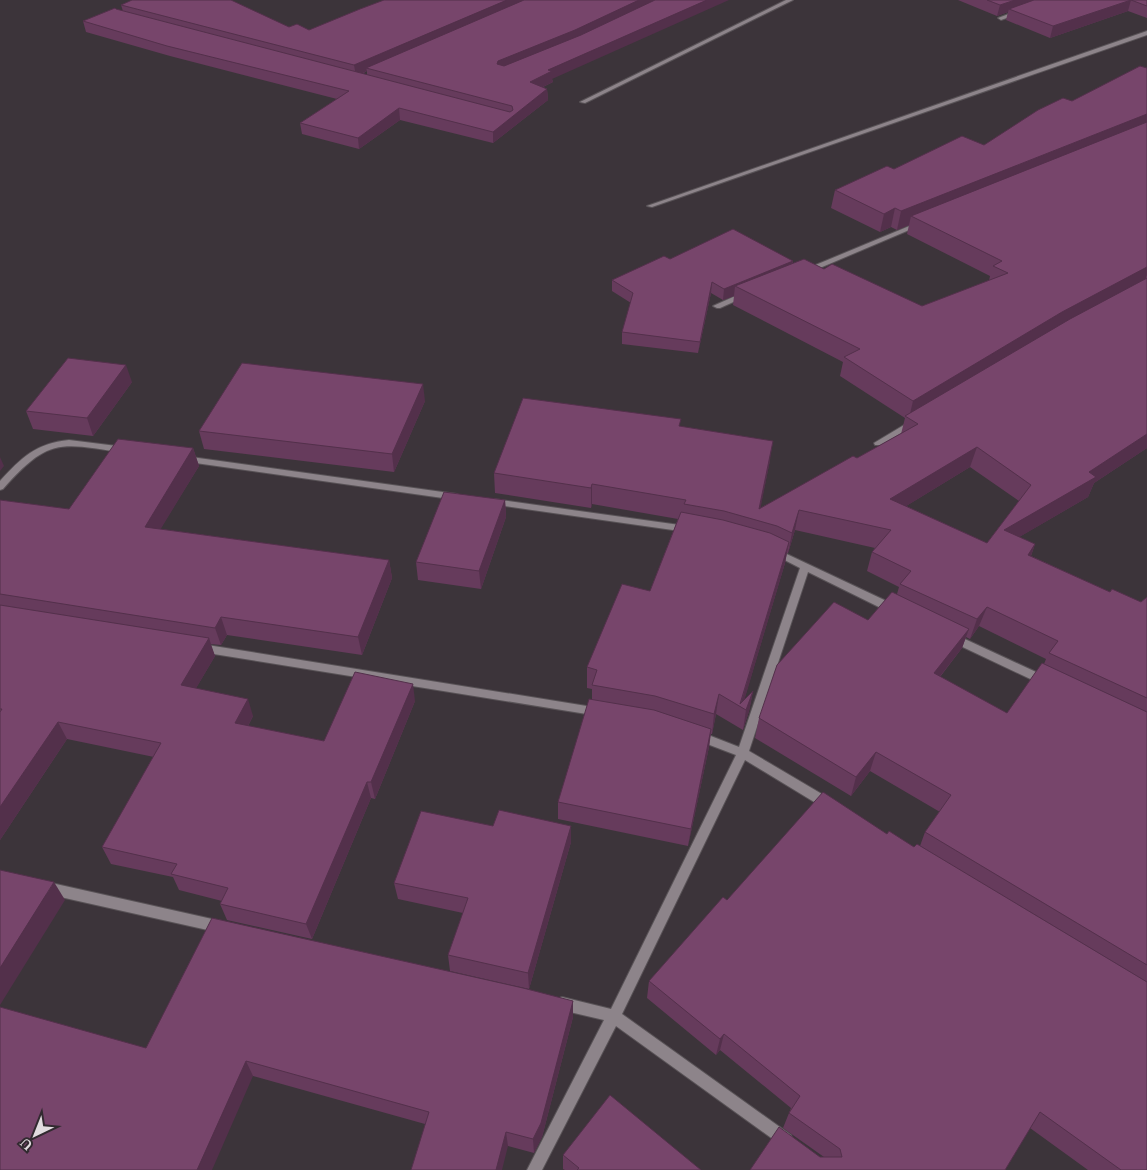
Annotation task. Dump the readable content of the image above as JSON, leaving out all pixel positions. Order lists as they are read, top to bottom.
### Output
{
  "north": "bottom left"
}
